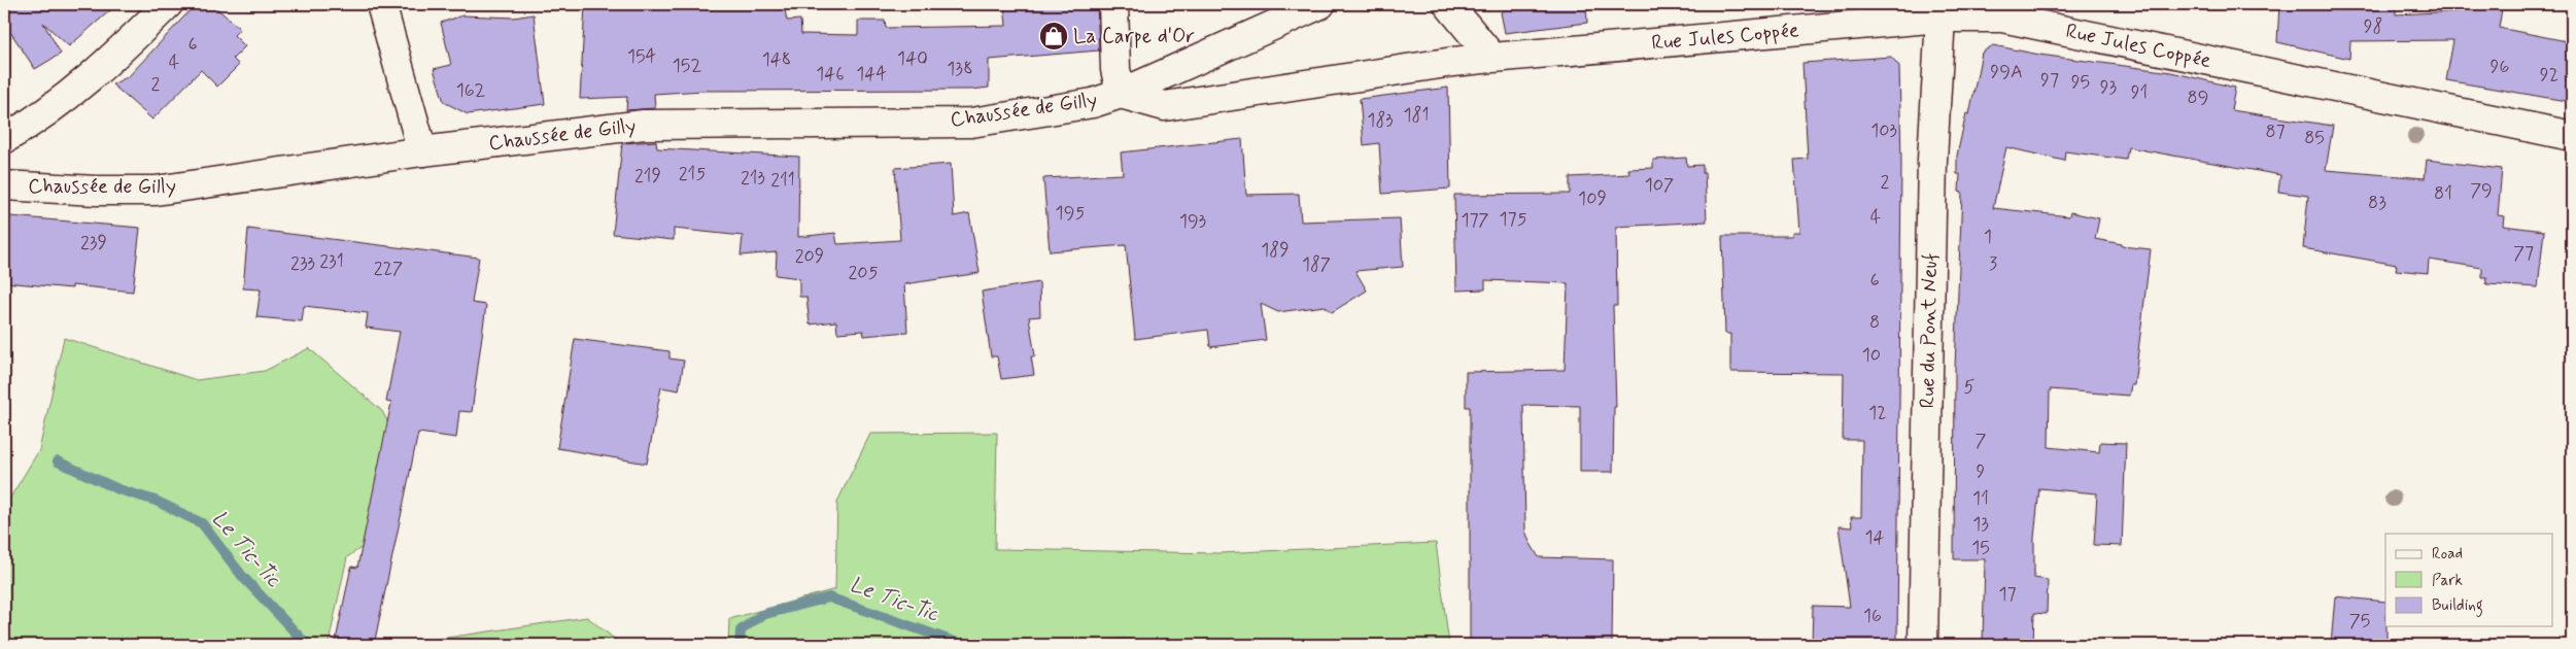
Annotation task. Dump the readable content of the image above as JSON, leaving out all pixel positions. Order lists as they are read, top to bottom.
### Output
{
  "streets": {
    "street": ["Rue Jules Coppée", "Chaussée de Gilly", "Rue du Pont Neuf"]
  },
  "crossings": [
    ["Rue Jules Coppée", "Chaussée de Gilly"],
    ["Rue Jules Coppée", "Rue du Pont Neuf"]
  ],
  "water": ["Le Tic-Tic"],
  "places": {
    "shop": ["La Carpe d'Or"]
  },
  "house_numbers": [
    "98",
    "6",
    "154",
    "140",
    "148",
    "4",
    "152",
    "96",
    "138",
    "99A",
    "146",
    "144",
    "92",
    "97",
    "95",
    "2",
    "93",
    "162",
    "91",
    "89",
    "181",
    "183",
    "103",
    "87",
    "85",
    "215",
    "219",
    "213",
    "211",
    "2",
    "107",
    "79",
    "81",
    "109",
    "83",
    "195",
    "4",
    "175",
    "177",
    "193",
    "1",
    "239",
    "189",
    "77",
    "209",
    "231",
    "233",
    "3",
    "187",
    "227",
    "205",
    "6",
    "8",
    "10",
    "5",
    "12",
    "7",
    "9",
    "11",
    "13",
    "14",
    "15",
    "17",
    "16",
    "75"
  ],
  "legend": ["Road", "Park", "Building"]
}
